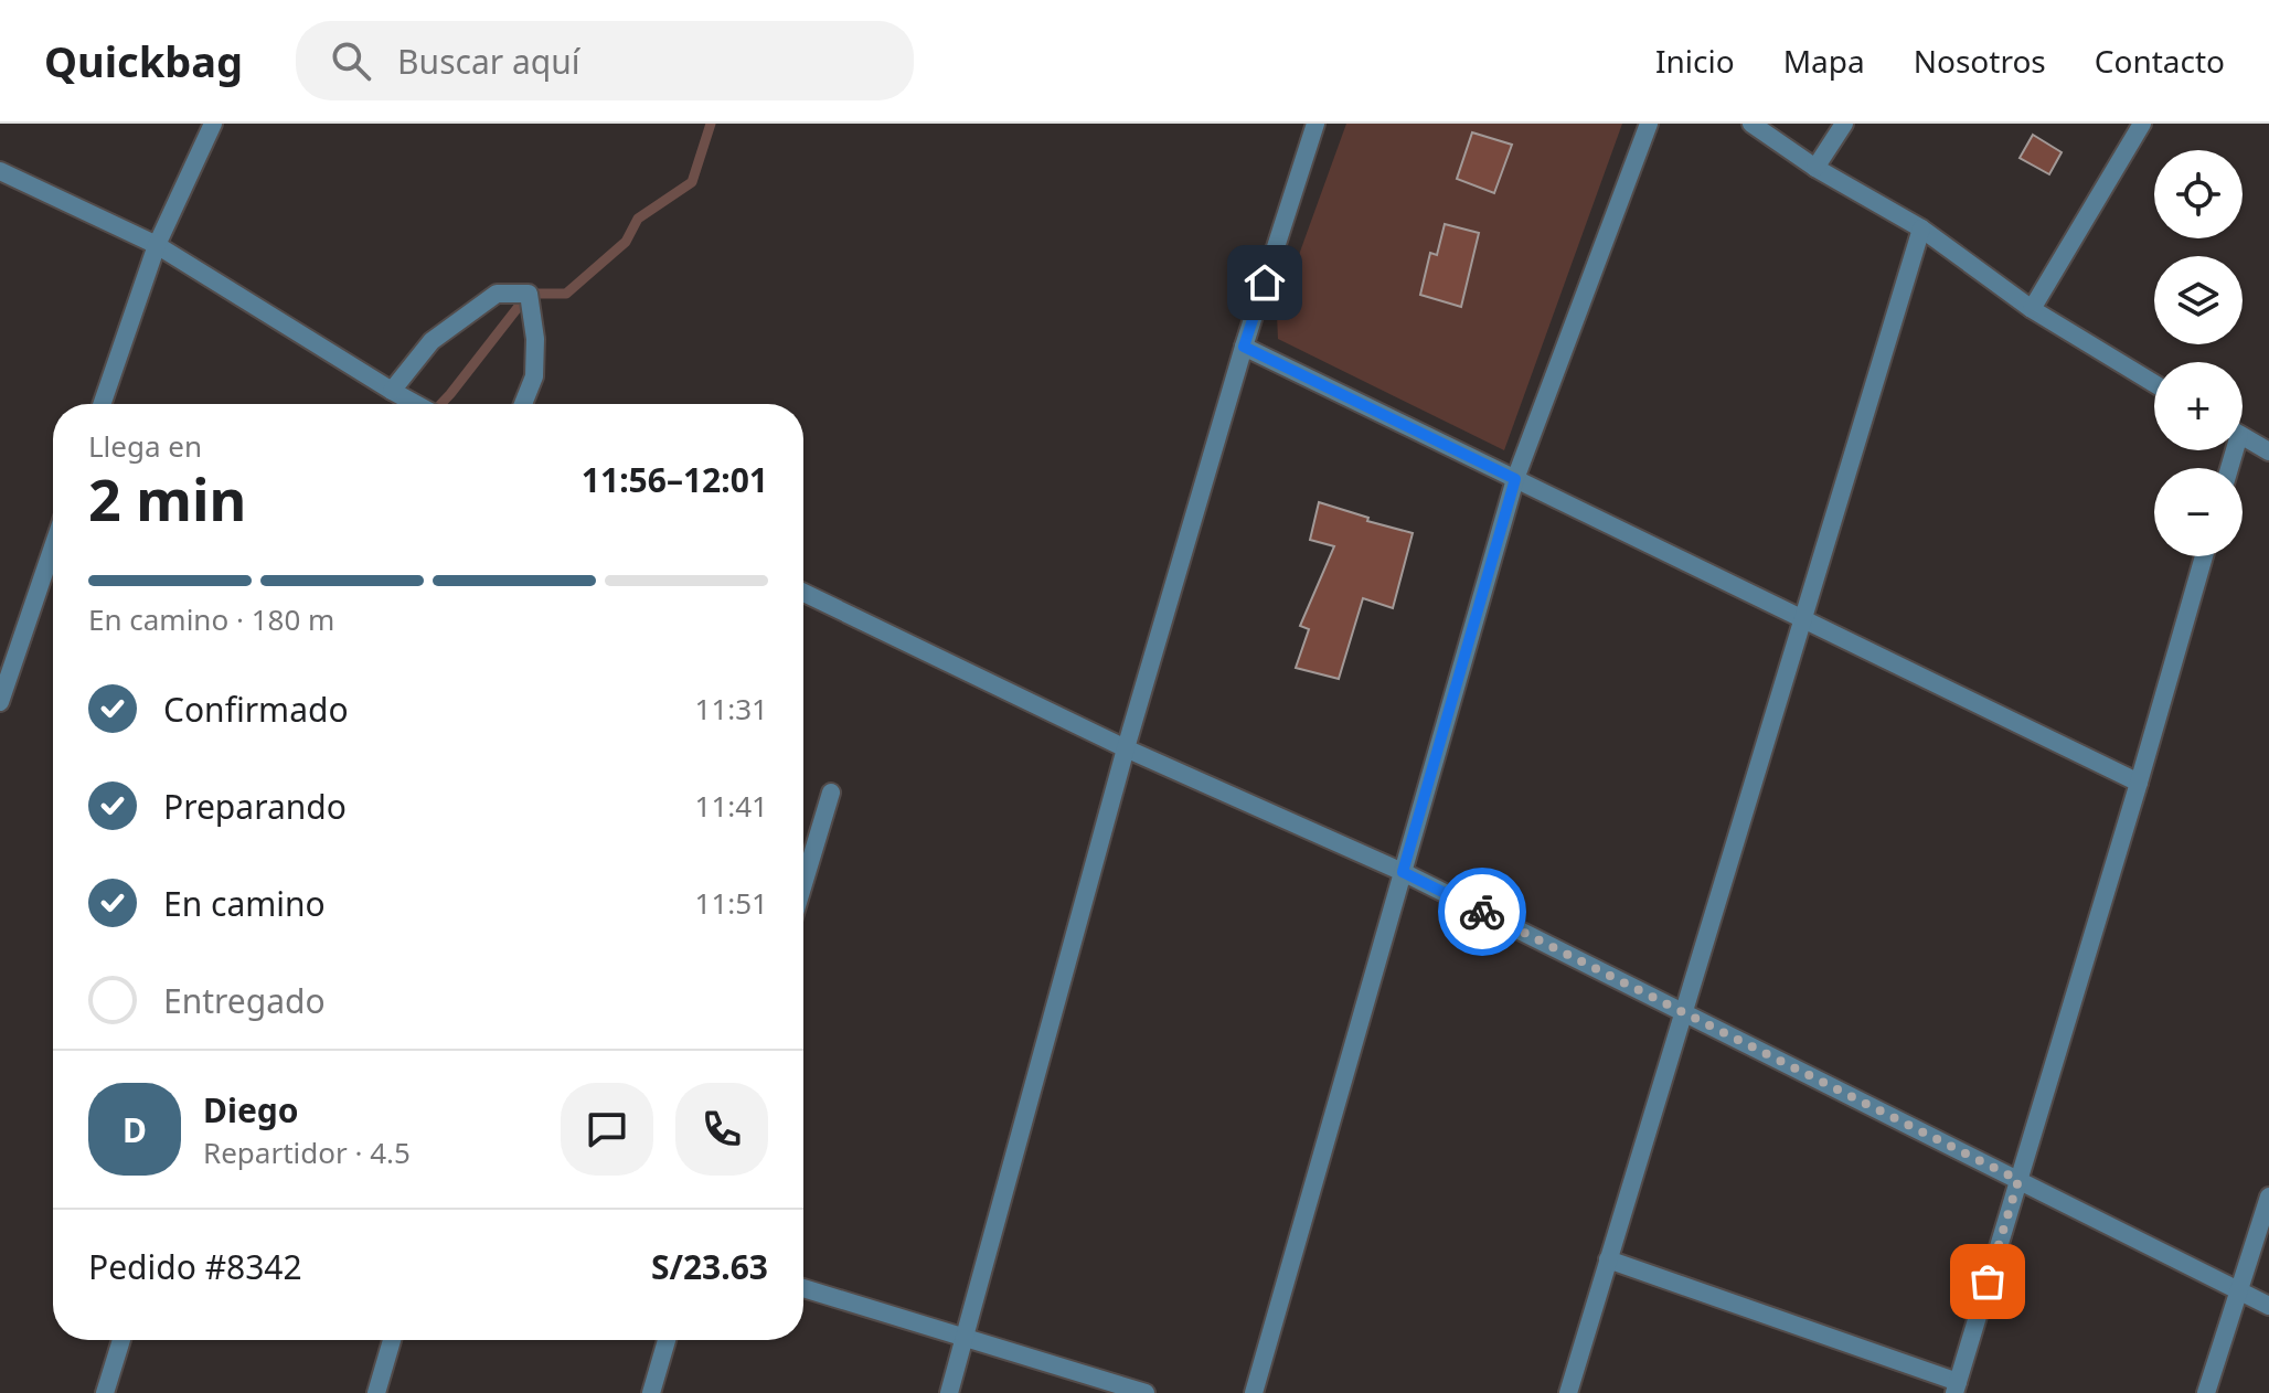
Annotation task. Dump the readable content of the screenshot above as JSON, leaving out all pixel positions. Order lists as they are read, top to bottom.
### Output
{
  "page": {
    "header": "Quickbag",
    "search": "Buscar aquí",
    "nav": [
      "Inicio",
      "Mapa",
      "Nosotros",
      "Contacto"
    ],
    "map_buttons": ["+", "−"],
    "heading": ["2 min", "Llega en", "11:56–12:01"],
    "panel": [
      "Diego",
      "Repartidor · 4.5",
      "Pedido #8342",
      "S/23.63"
    ],
    "bar": "En camino · 180 m",
    "list": [
      ["Confirmado", "11:31"],
      ["Preparando", "11:41"],
      ["En camino", "11:51"],
      "Entregado"
    ],
    "round": "D"
  }
}
